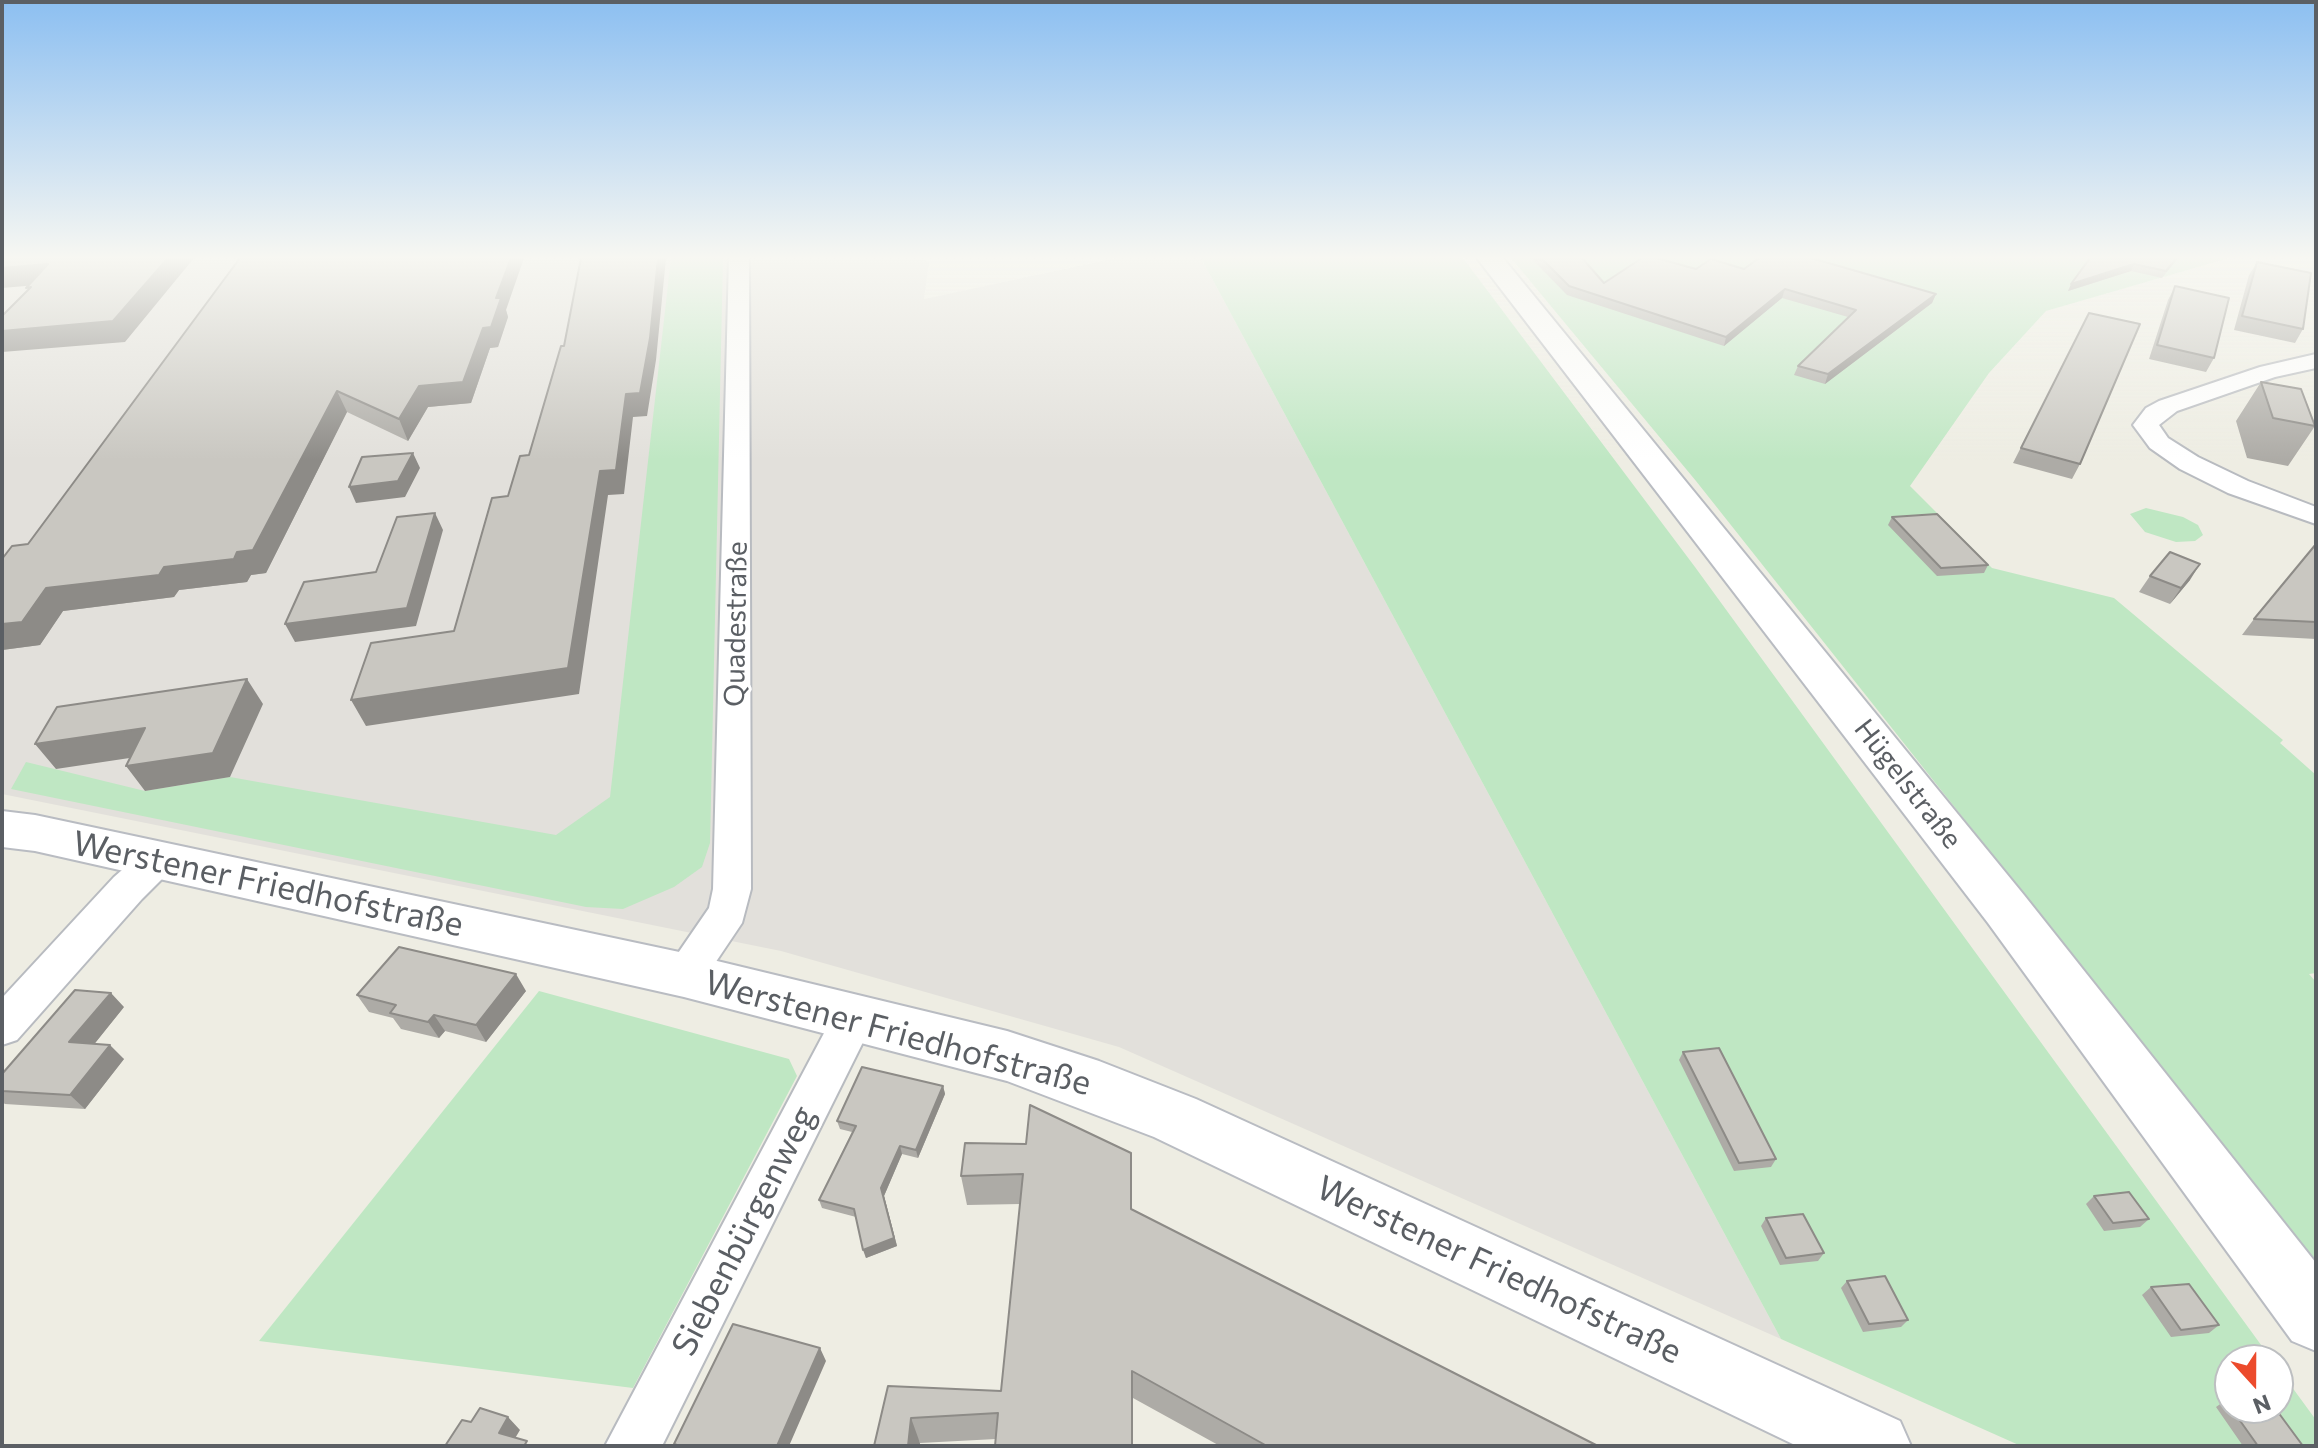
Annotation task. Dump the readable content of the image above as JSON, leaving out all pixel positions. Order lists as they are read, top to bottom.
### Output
{
  "streets": {
    "street": [
      "Quadestraße",
      "Hügelstraße",
      "Werstener Friedhofstraße",
      "Siebenbürgenweg"
    ]
  },
  "crossings": [
    ["Quadestraße", "Werstener Friedhofstraße"],
    ["Werstener Friedhofstraße", "Siebenbürgenweg"]
  ],
  "north": "bottom"
}
